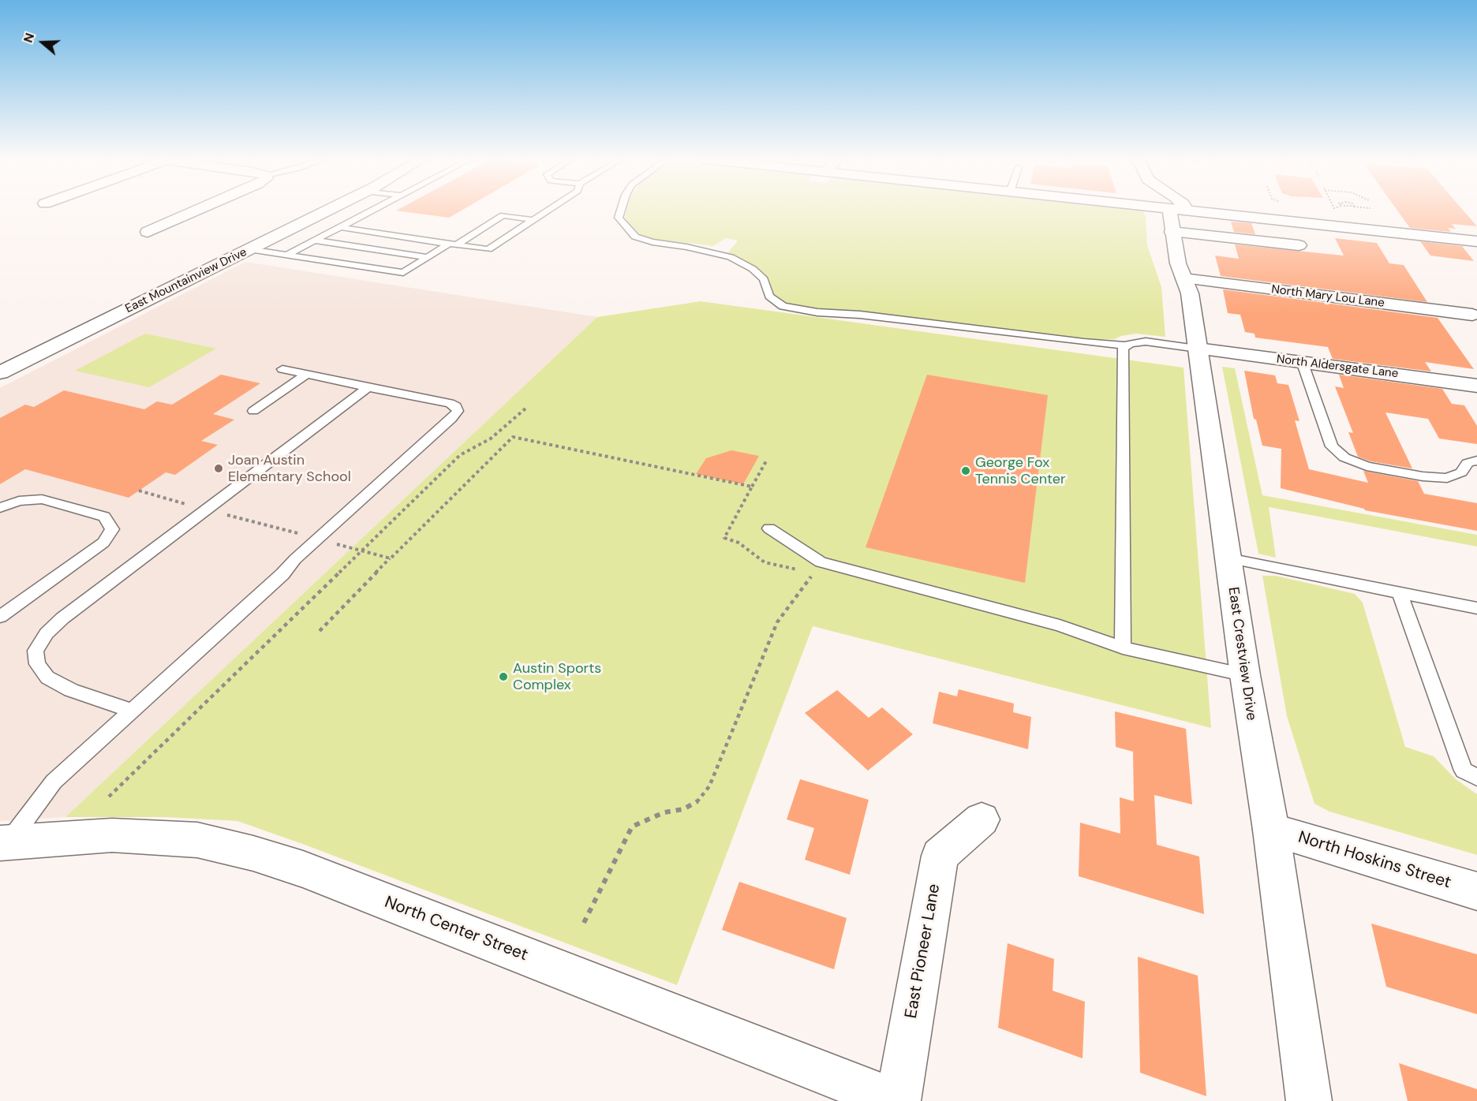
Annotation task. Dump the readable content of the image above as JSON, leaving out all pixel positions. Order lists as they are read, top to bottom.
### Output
{
  "streets": {
    "street": [
      "East Mountainview Drive",
      "North Mary Lou Lane",
      "North Aldersgate Lane",
      "East Crestview Drive",
      "North Hoskins Street",
      "North Center Street",
      "East Pioneer Lane"
    ]
  },
  "crossings": [
    ["North Mary Lou Lane", "East Crestview Drive"],
    ["North Aldersgate Lane", "East Crestview Drive"],
    ["East Crestview Drive", "North Hoskins Street"],
    ["North Center Street", "East Pioneer Lane"]
  ],
  "places": ["Joan Austin Elementary School", "George Fox Tennis Center", "Austin Sports Complex"],
  "north": "left"
}
